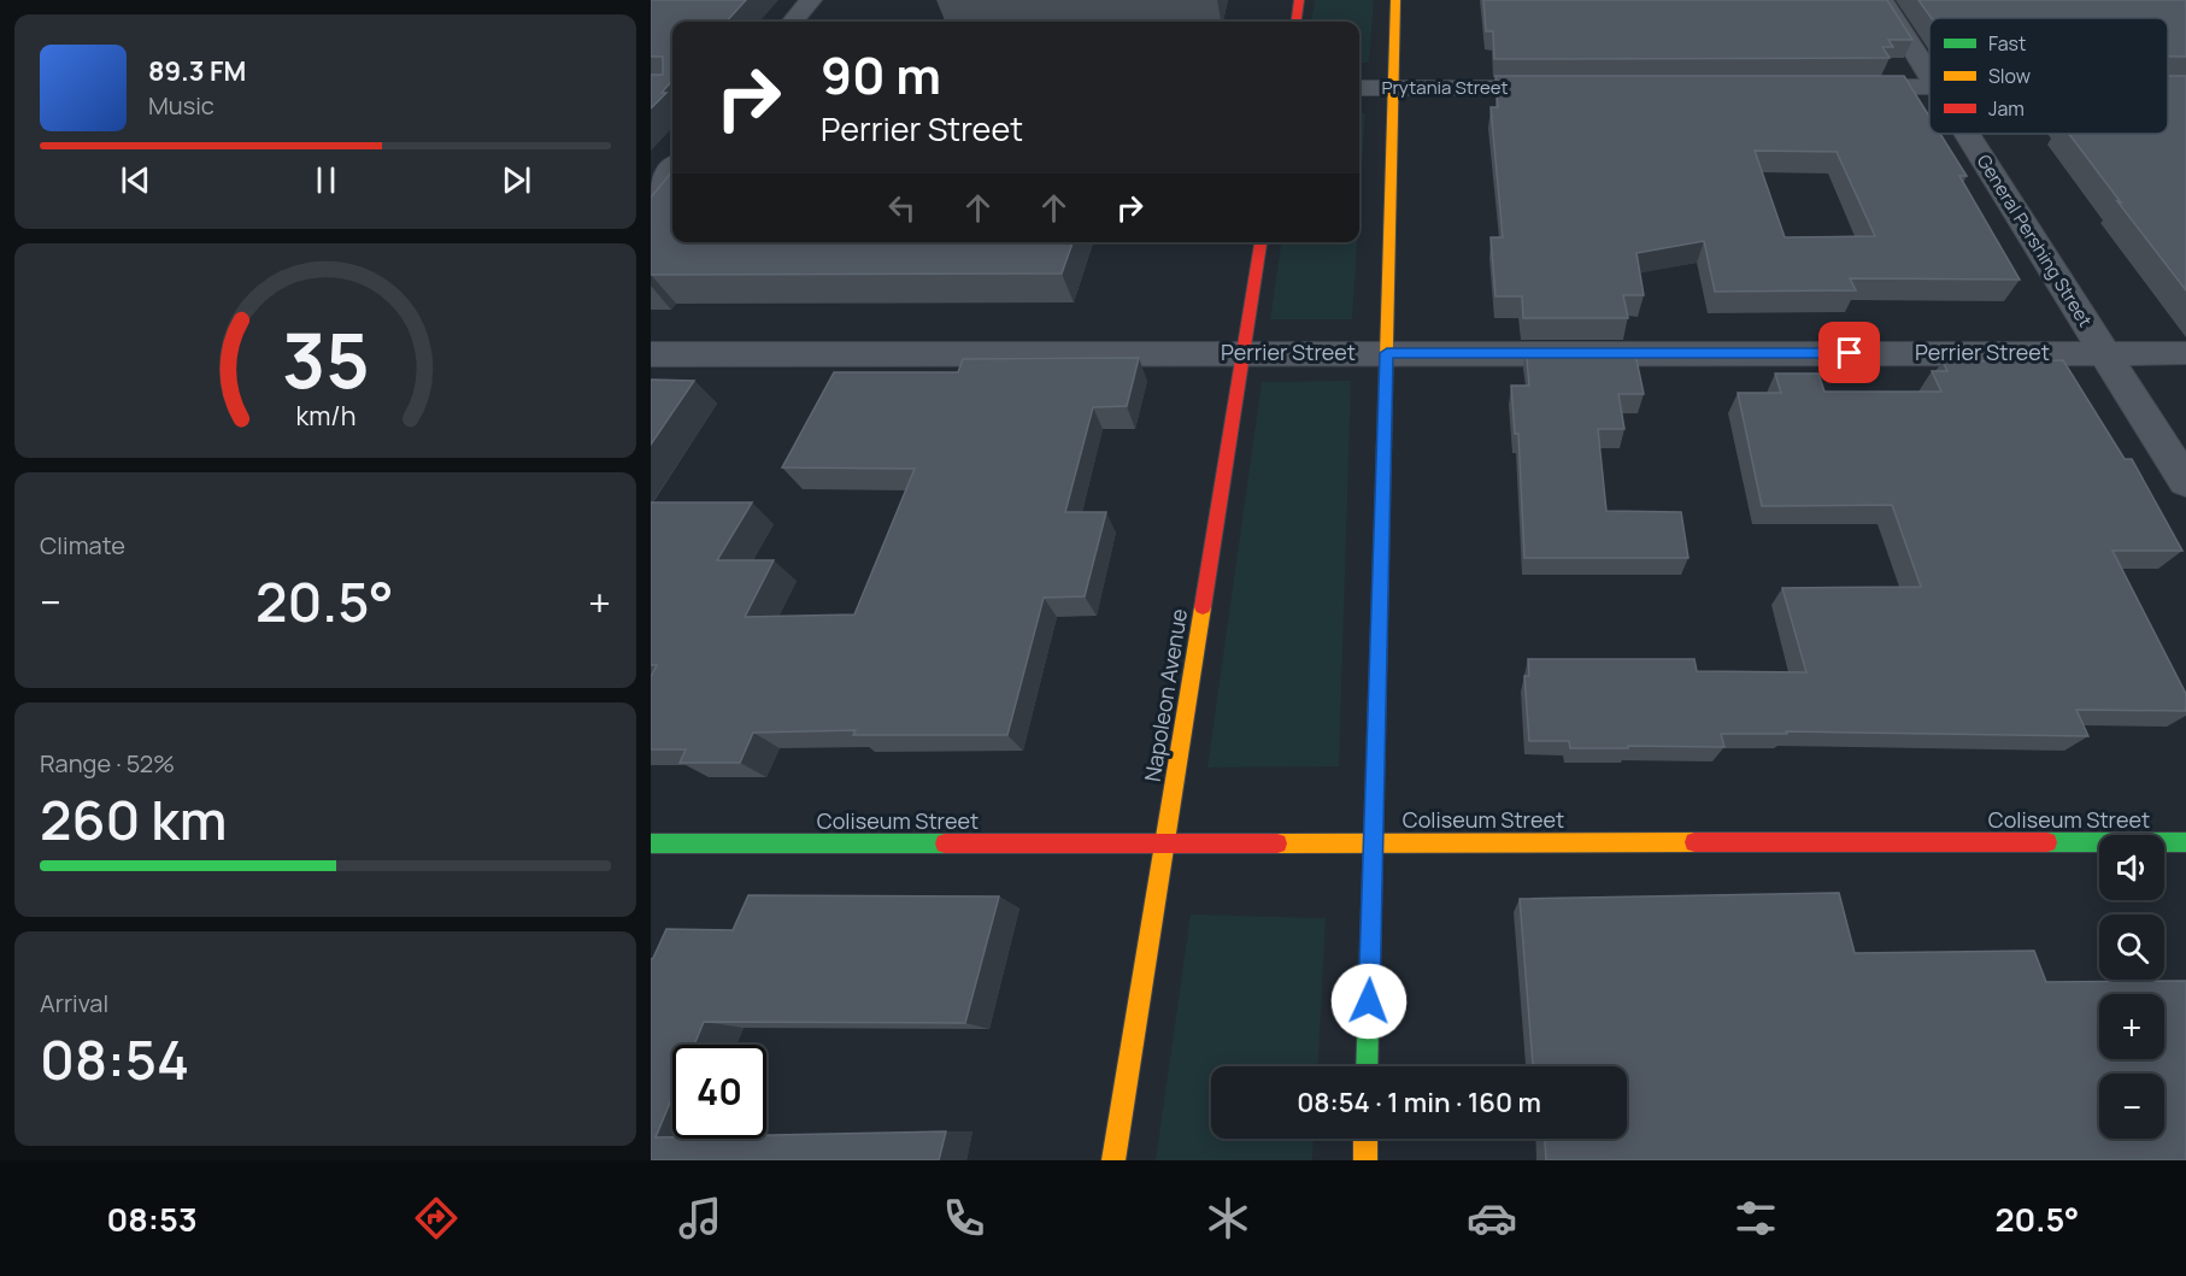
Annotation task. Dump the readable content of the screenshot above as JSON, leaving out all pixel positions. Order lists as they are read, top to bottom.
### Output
{
  "streets": {
    "street": [
      "Prytania Street",
      "General Pershing Street",
      "Perrier Street",
      "Napoleon Avenue",
      "Coliseum Street"
    ]
  },
  "crossings": [
    ["General Pershing Street", "Perrier Street"],
    ["Perrier Street", "Napoleon Avenue"],
    ["Napoleon Avenue", "Coliseum Street"]
  ],
  "legend": ["Fast", "Slow", "Jam"],
  "page": {
    "turn": ["90 m", "Perrier Street"],
    "song": ["89.3 FM", "Music"],
    "tile": [
      "Climate",
      ["Range · 52%", "260 km"],
      ["Arrival", "08:54"]
    ],
    "heat": ["−", "20.5°", "+"],
    "map_buttons": ["+", "−"],
    "limit": "40",
    "trip": "08:54 · 1 min · 160 m",
    "tabs": ["08:53", "20.5°"],
    "gauge": ["35", "km/h"]
  }
}
